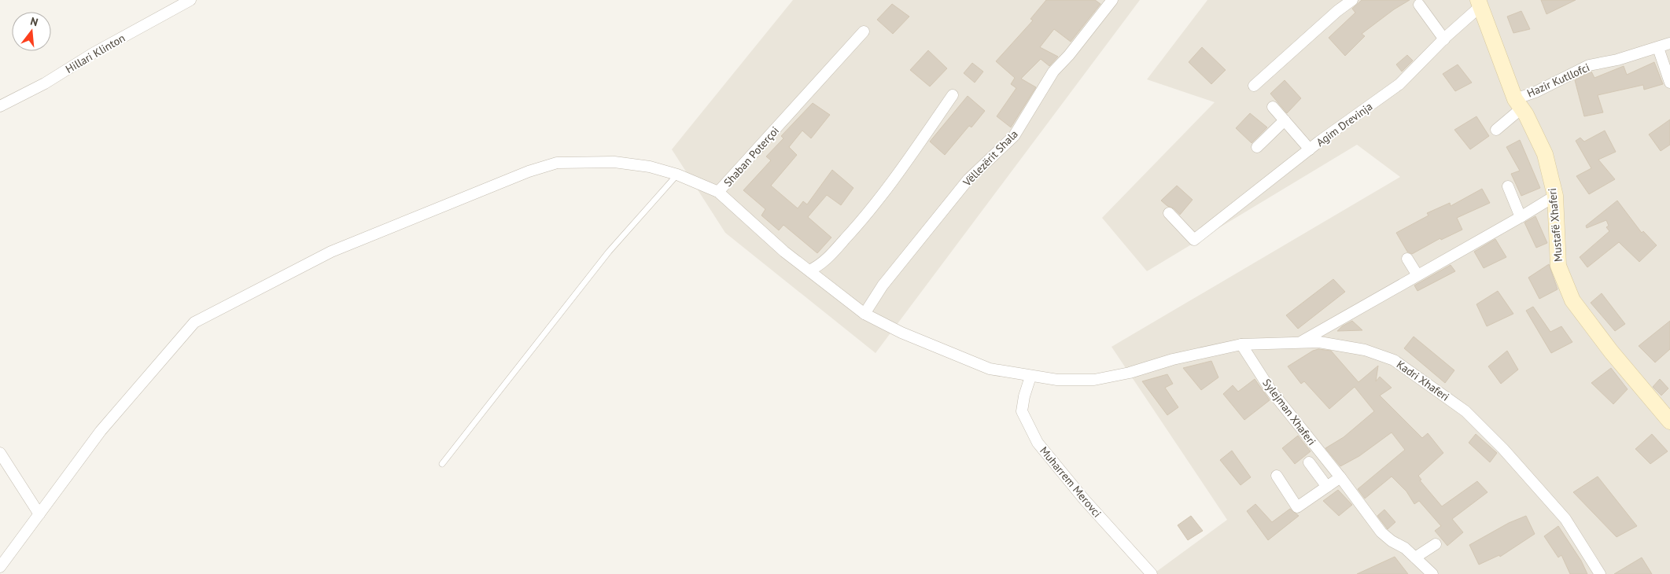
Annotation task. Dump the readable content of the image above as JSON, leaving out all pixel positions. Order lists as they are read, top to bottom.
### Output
{
  "streets": {
    "street": [
      "Hillari Klinton",
      "Hazir Kutllofci",
      "Agim Drevinja",
      "Shaban Poterçoi",
      "Vëllezërit Shala",
      "Mustafë Xhaferi",
      "Kadri Xhaferi",
      "Sylejman Xhaferi",
      "Muharrem Merovci"
    ]
  },
  "crossings": [
    ["Hazir Kutllofci", "Mustafë Xhaferi"],
    ["Agim Drevinja", "Mustafë Xhaferi"],
    ["Shaban Poterçoi", "Vëllezërit Shala"],
    ["Shaban Poterçoi", "Kadri Xhaferi"],
    ["Shaban Poterçoi", "Muharrem Merovci"],
    ["Kadri Xhaferi", "Sylejman Xhaferi"],
    ["Kadri Xhaferi", "Muharrem Merovci"]
  ],
  "north": "top"
}
